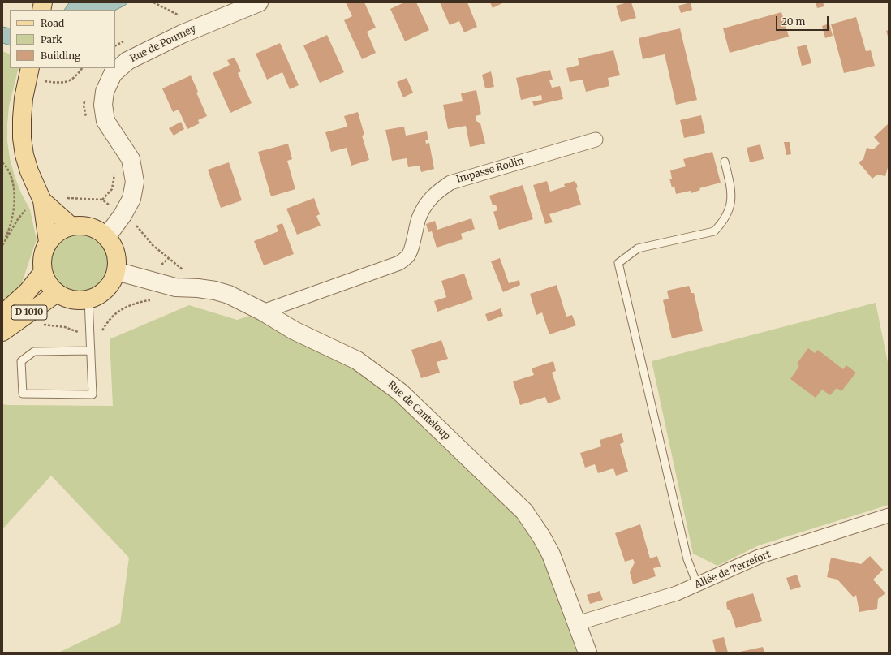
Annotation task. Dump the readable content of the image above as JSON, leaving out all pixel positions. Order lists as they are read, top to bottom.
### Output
{
  "streets": {
    "main road": ["D 1010"],
    "street": [
      "Rue de Poumey",
      "Impasse Rodin",
      "Rue de Canteloup",
      "Allée de Terrefort"
    ]
  },
  "crossings": [
    ["Rue de Poumey", "D 1010"],
    ["Rue de Poumey", "Rue de Canteloup"],
    ["Impasse Rodin", "Rue de Canteloup"],
    ["D 1010", "Rue de Canteloup"],
    ["Rue de Canteloup", "Allée de Terrefort"]
  ],
  "legend": ["Road", "Park", "Building"],
  "scale_bar": "20 m"
}
